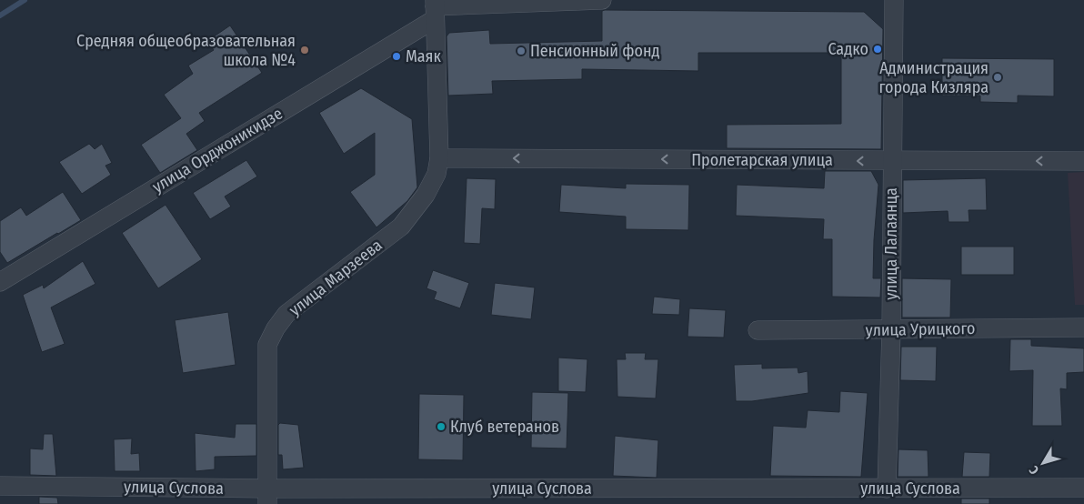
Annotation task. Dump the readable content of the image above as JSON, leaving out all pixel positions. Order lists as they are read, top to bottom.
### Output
{
  "streets": {
    "street": [
      "улица Орджоникидзе",
      "Пролетарская улица",
      "улица Лалаянца",
      "улица Марзеева",
      "улица Урицкого",
      "улица Суслова"
    ]
  },
  "crossings": [
    ["Пролетарская улица", "улица Лалаянца"],
    ["Пролетарская улица", "улица Марзеева"],
    ["улица Лалаянца", "улица Урицкого"],
    ["улица Лалаянца", "улица Суслова"],
    ["улица Марзеева", "улица Суслова"]
  ],
  "one_way": ["Пролетарская улица"],
  "places": [
    "Садко",
    "Средняя общеобразовательная школа №4",
    "Пенсионный фонд",
    "Маяк",
    "Администрация города Кизляра",
    "Клуб ветеранов"
  ],
  "north": "bottom left"
}
